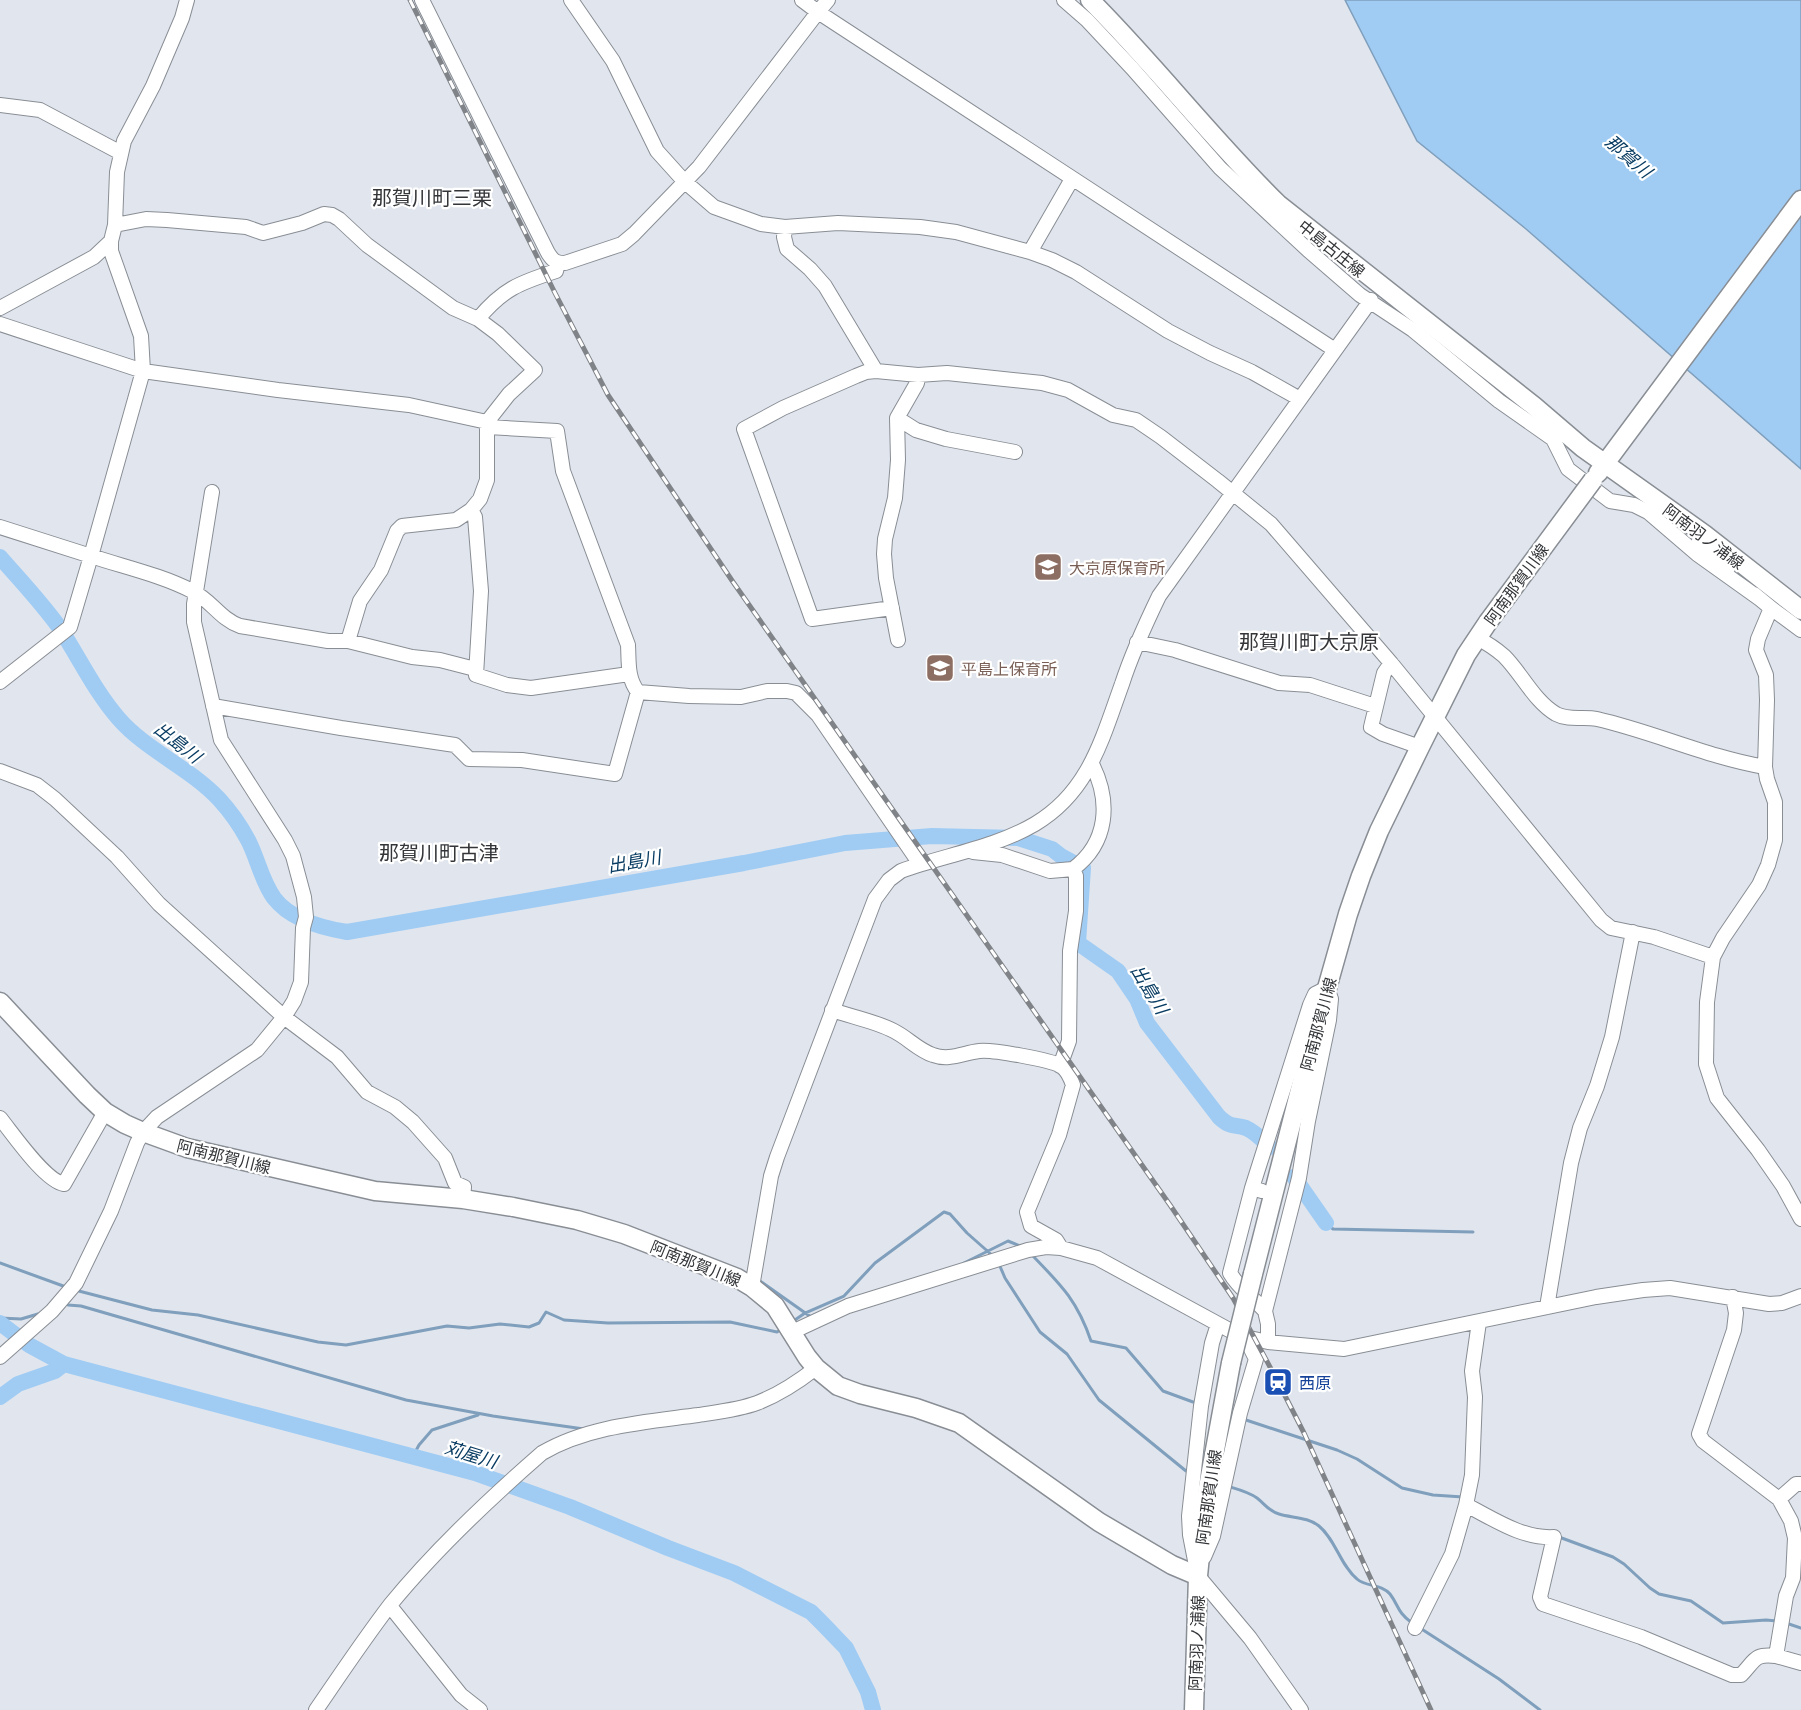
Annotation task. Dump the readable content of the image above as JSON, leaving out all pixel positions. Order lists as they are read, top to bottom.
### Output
{
  "streets": {
    "main road": ["中島古庄線", "阿南羽ノ浦線", "阿南那賀川線"]
  },
  "crossings": [
    ["中島古庄線", "阿南羽ノ浦線"],
    ["中島古庄線", "阿南那賀川線"],
    ["阿南羽ノ浦線", "阿南那賀川線"]
  ],
  "districts": ["那賀川町三栗", "那賀川町大京原", "那賀川町古津"],
  "water": ["那賀川", "出島川", "苅屋川"],
  "places": {
    "school or university": ["大京原保育所", "平島上保育所"],
    "station": ["西原"]
  }
}
